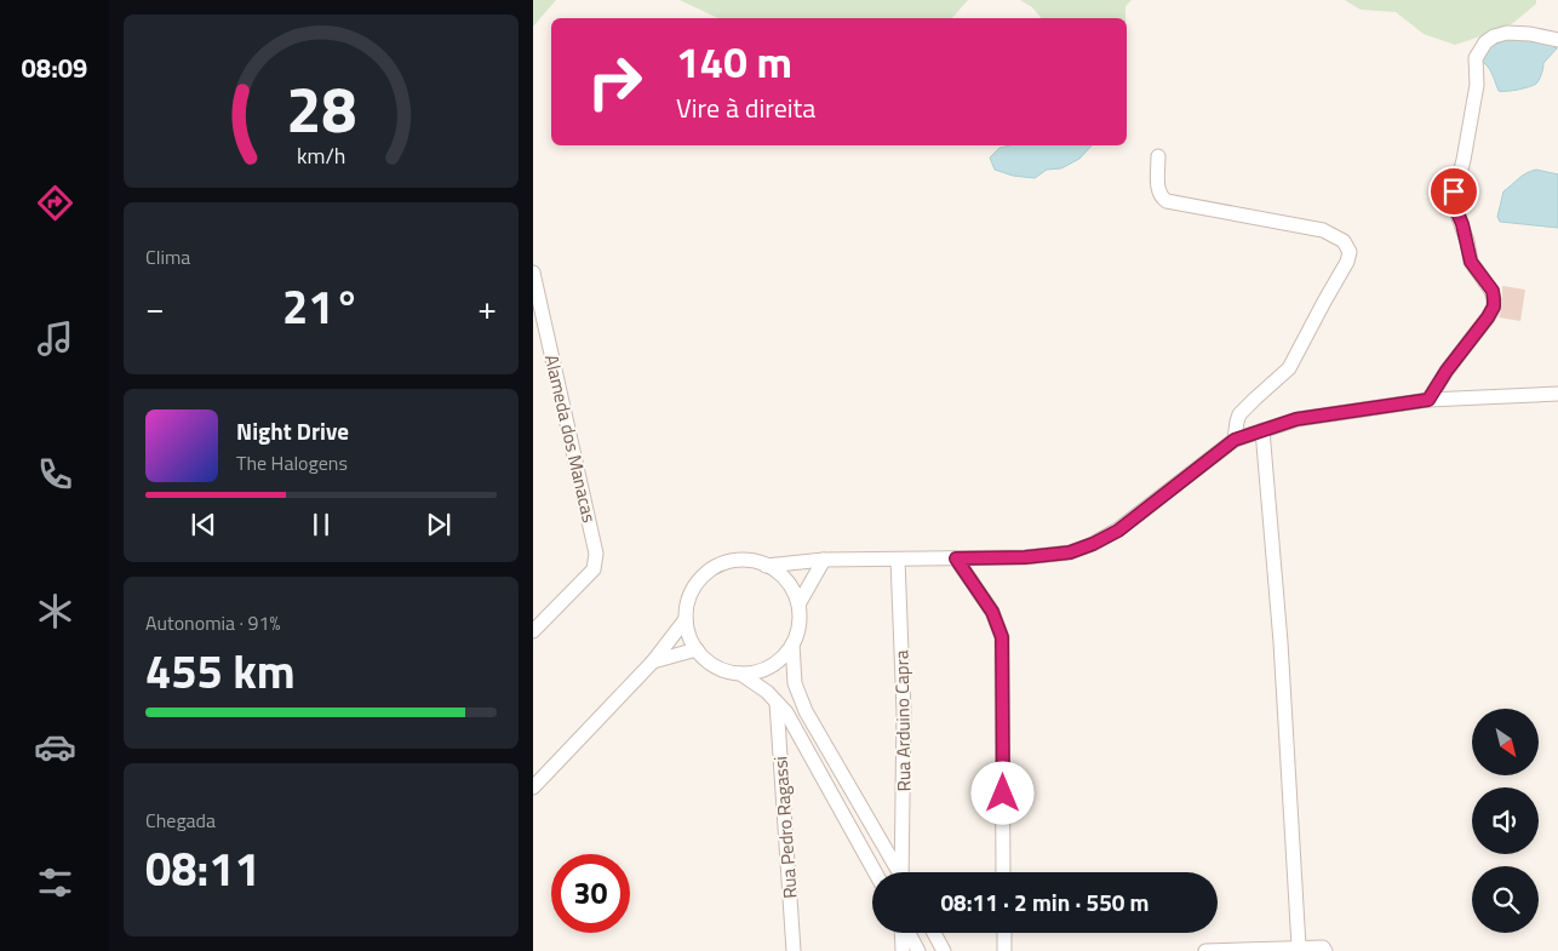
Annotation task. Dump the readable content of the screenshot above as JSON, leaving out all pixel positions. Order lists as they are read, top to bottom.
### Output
{
  "streets": {
    "street": ["Alameda dos Manacas", "Rua Arduino Capra", "Rua Pedro Ragassi"]
  },
  "north": "bottom right",
  "page": {
    "tabs": "08:09",
    "turn": ["140 m", "Vire à direita"],
    "tile": [
      "Clima",
      ["Autonomia · 91%", "455 km"],
      ["Chegada", "08:11"]
    ],
    "heat": ["−", "21°", "+"],
    "song": ["Night Drive", "The Halogens"],
    "limit": "30",
    "trip": "08:11 · 2 min · 550 m",
    "gauge": ["28", "km/h"]
  }
}
